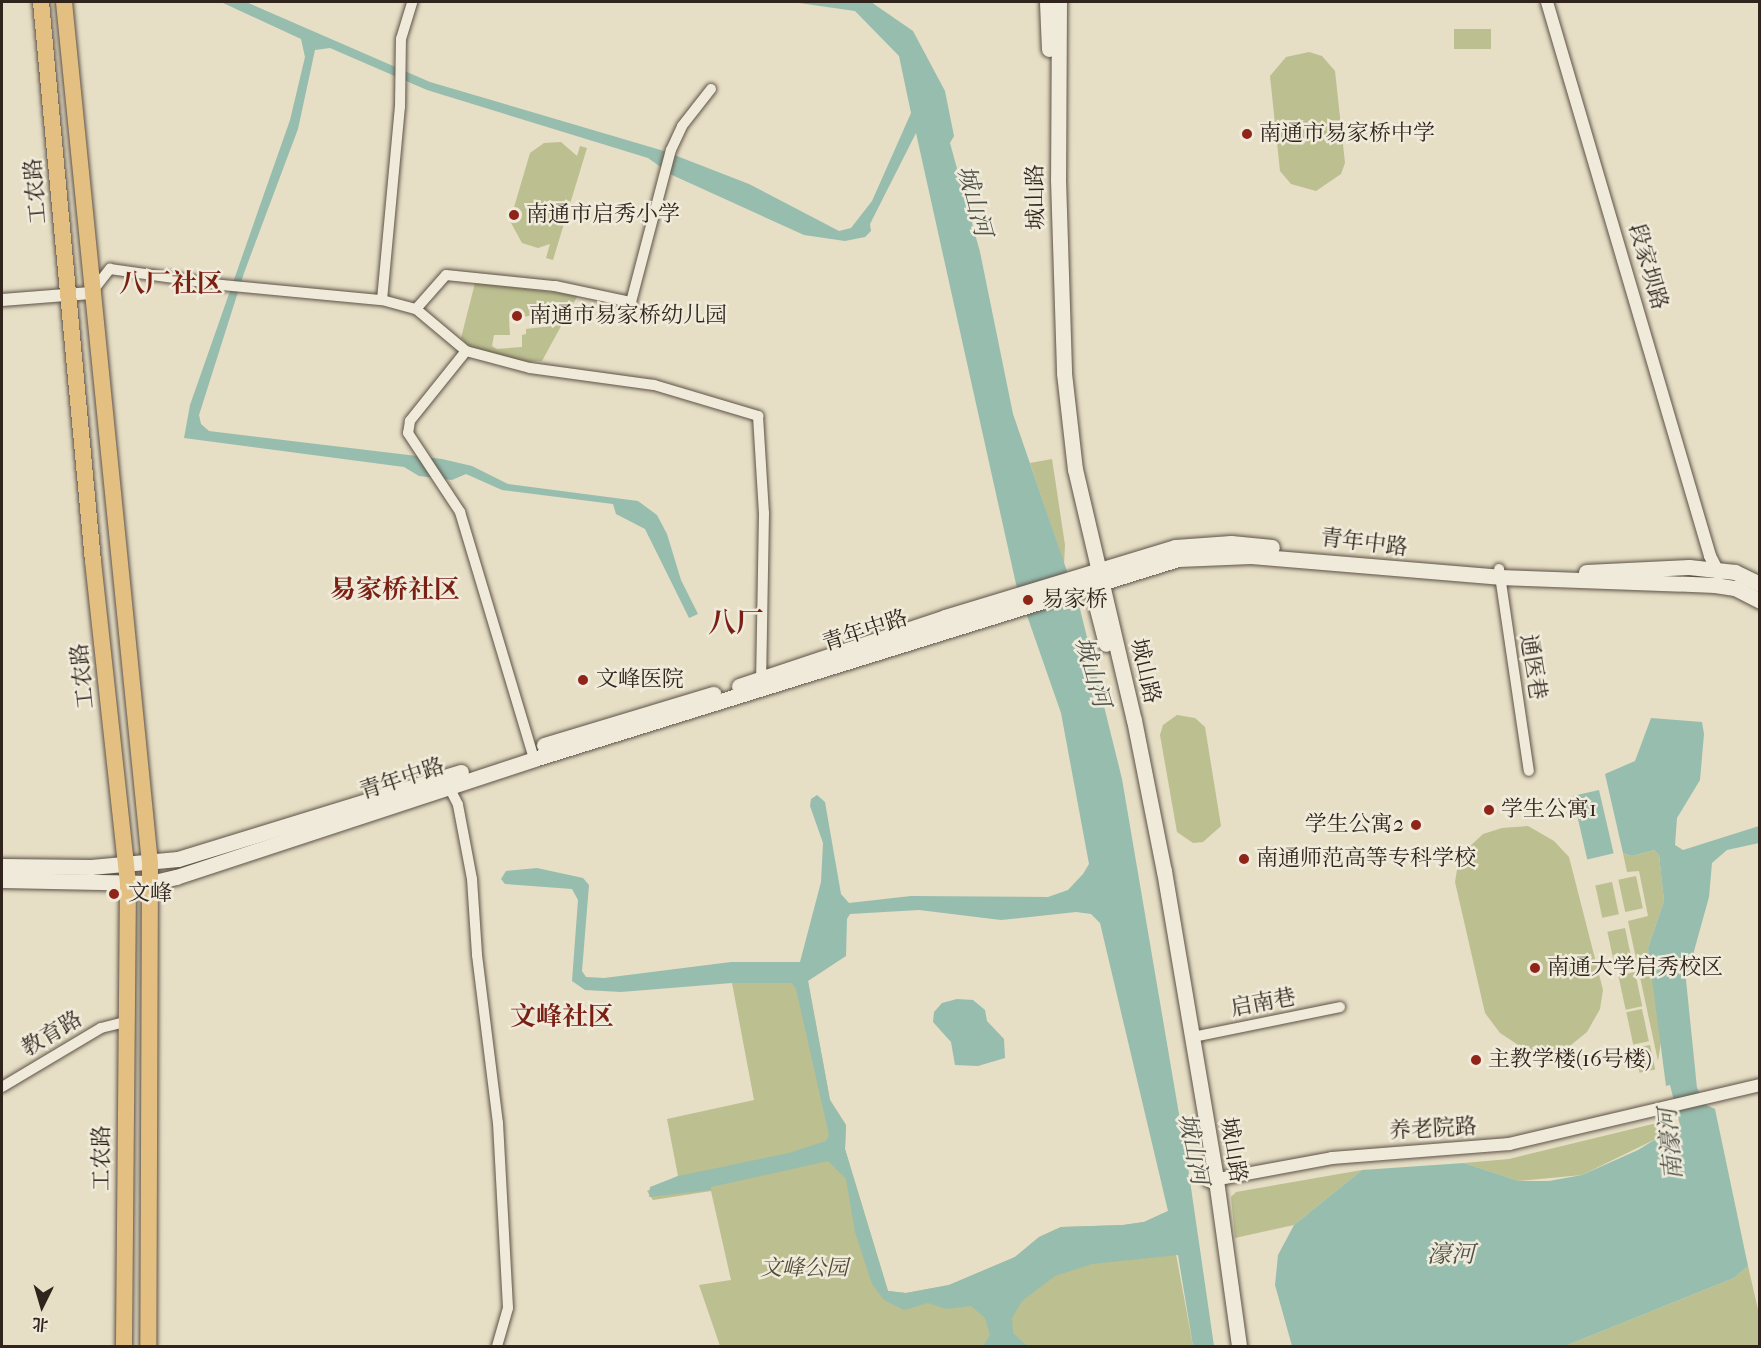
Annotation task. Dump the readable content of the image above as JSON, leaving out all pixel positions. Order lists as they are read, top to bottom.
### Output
{
  "streets": {
    "main road": ["工农路", "城山路", "青年中路"],
    "street": [
      "段家坝路",
      "通医巷",
      "启南巷",
      "教育路",
      "养老院路"
    ]
  },
  "crossings": [
    ["工农路", "青年中路"],
    ["工农路", "教育路"],
    ["城山路", "青年中路"],
    ["城山路", "启南巷"],
    ["城山路", "养老院路"],
    ["段家坝路", "青年中路"],
    ["青年中路", "通医巷"]
  ],
  "districts": [
    "八厂社区",
    "易家桥社区",
    "八厂",
    "文峰社区"
  ],
  "water": ["城山河", "南濠河", "濠河"],
  "parks": ["文峰公园"],
  "places": [
    "南通市易家桥中学",
    "南通市启秀小学",
    "南通市易家桥幼儿园",
    "易家桥",
    "文峰医院",
    "学生公寓1",
    "学生公寓2",
    "南通师范高等专科学校",
    "文峰",
    "南通大学启秀校区",
    "主教学楼(16号楼)"
  ],
  "north": "bottom"
}
